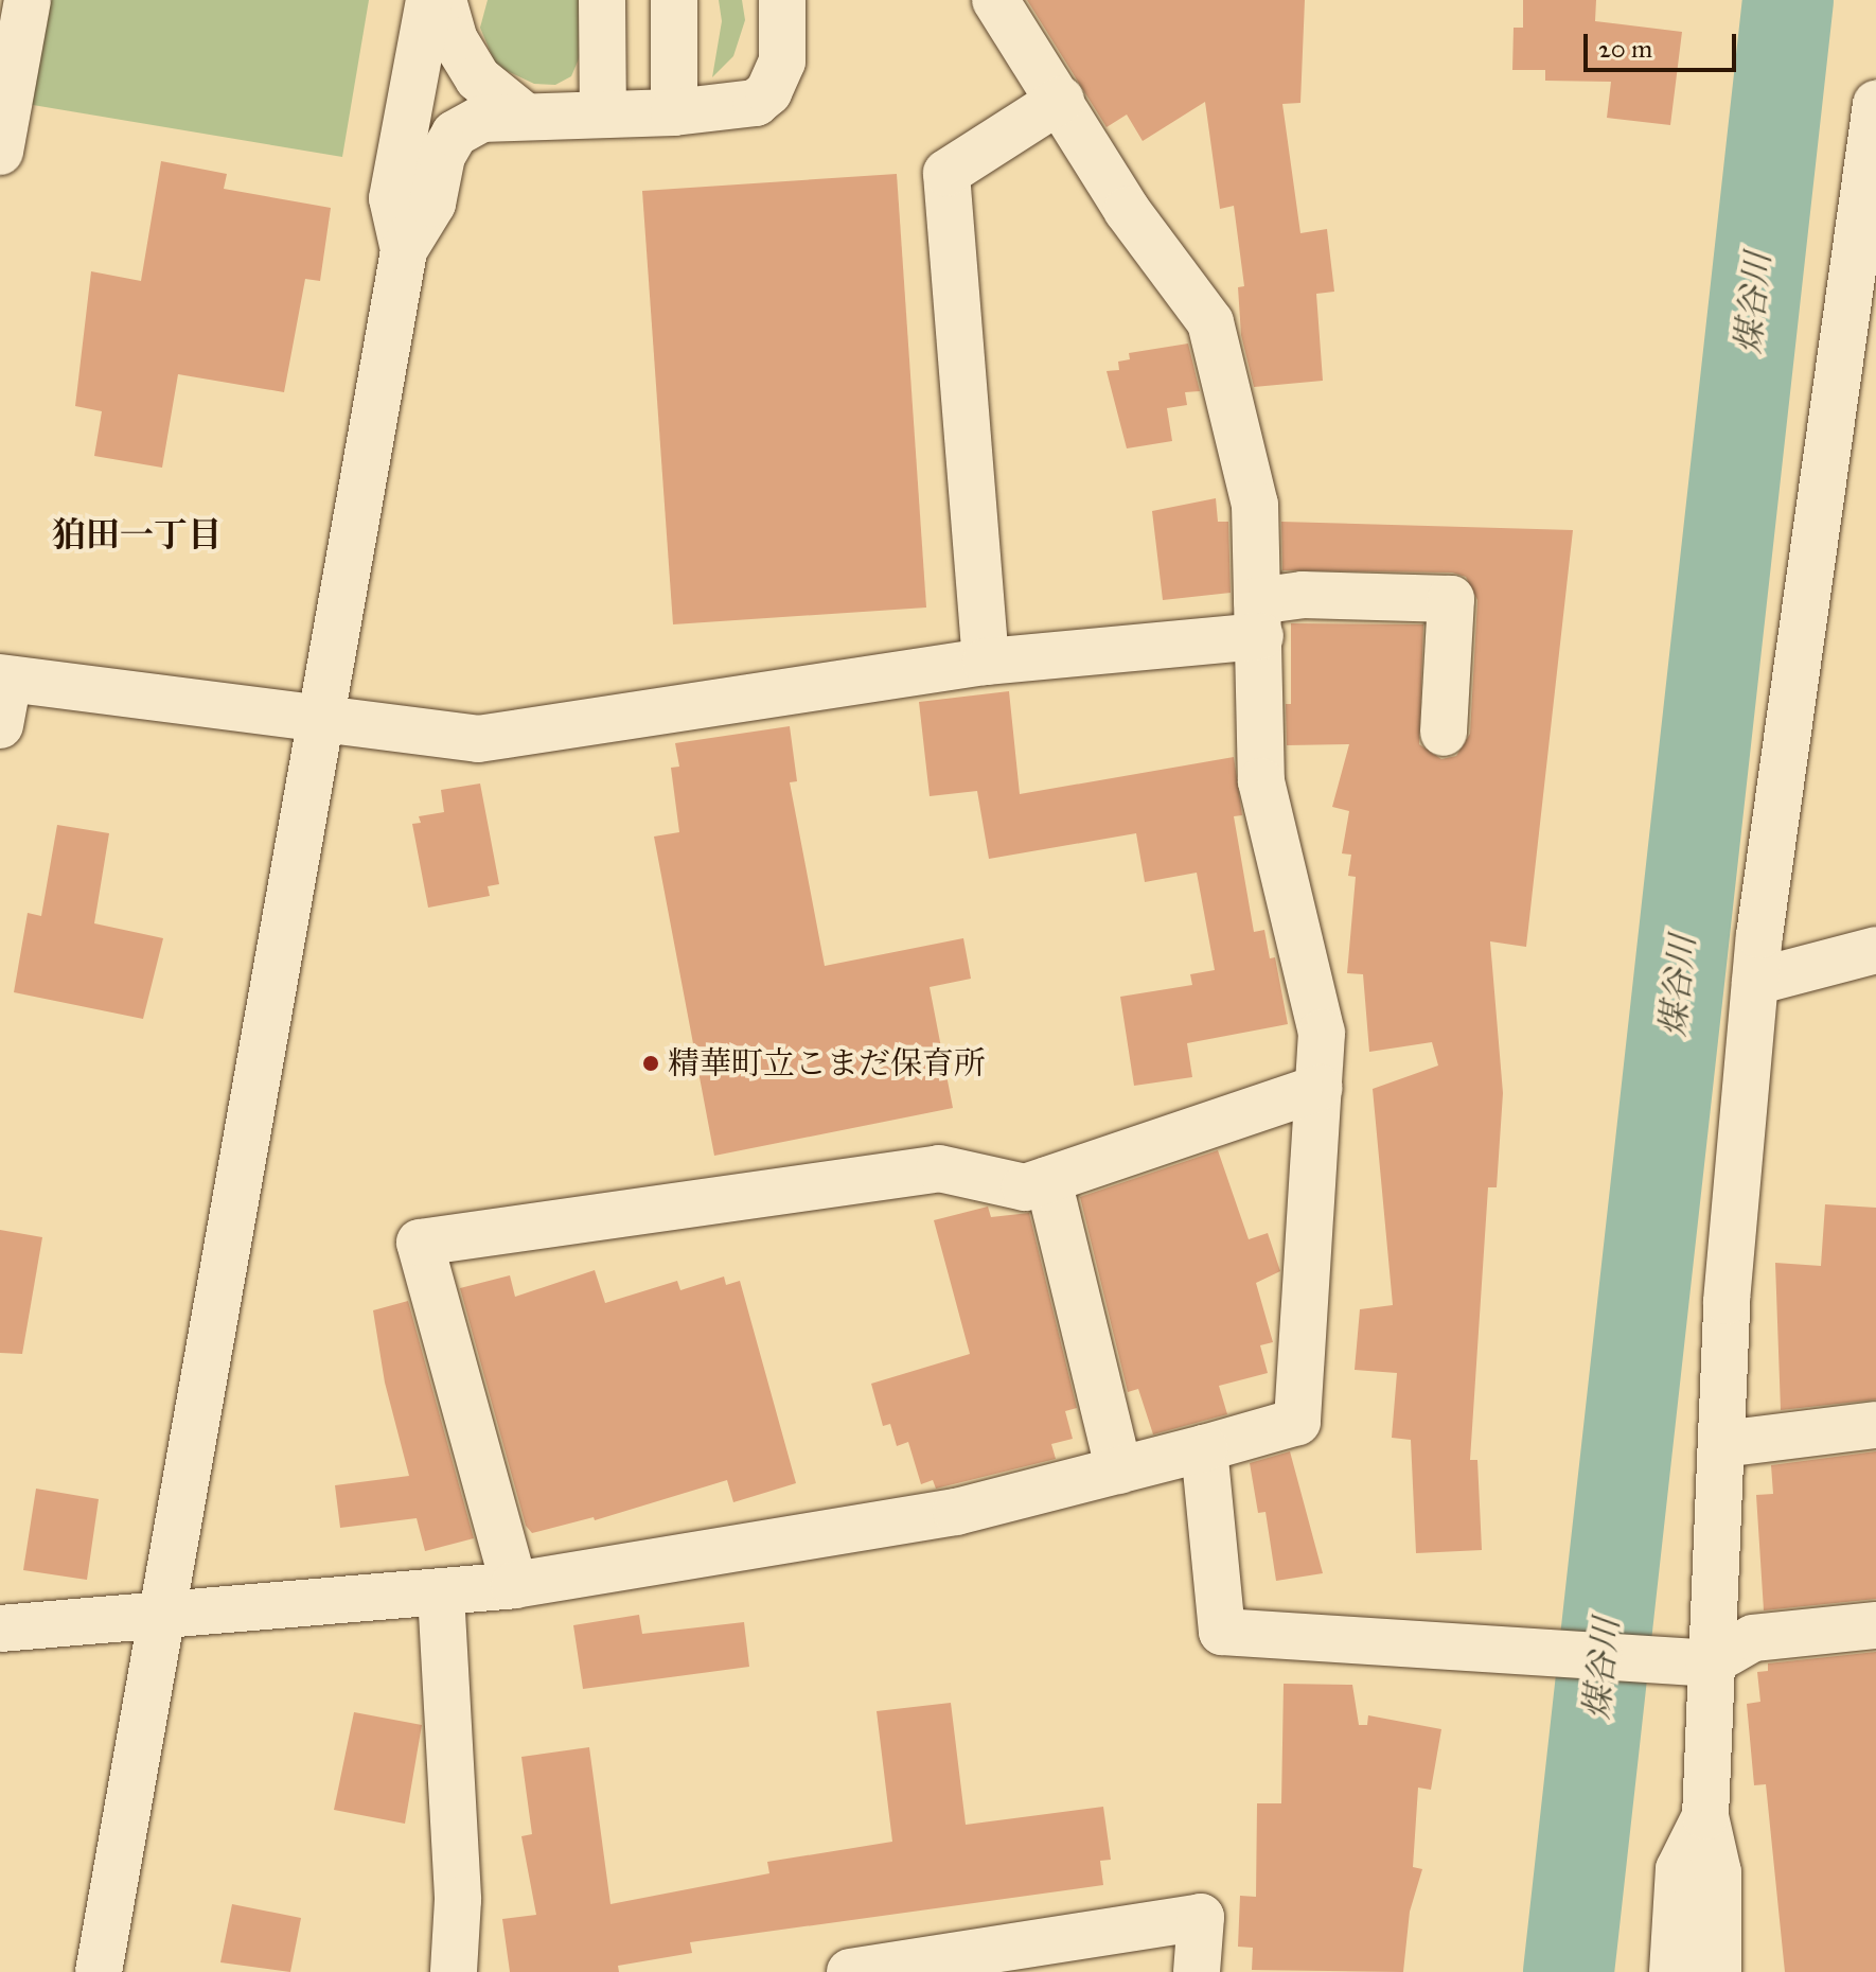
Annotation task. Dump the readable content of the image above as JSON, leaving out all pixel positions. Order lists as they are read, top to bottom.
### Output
{
  "districts": ["狛田一丁目"],
  "water": ["煤谷川"],
  "places": ["精華町立こまだ保育所"],
  "scale_bar": "20 m"
}
